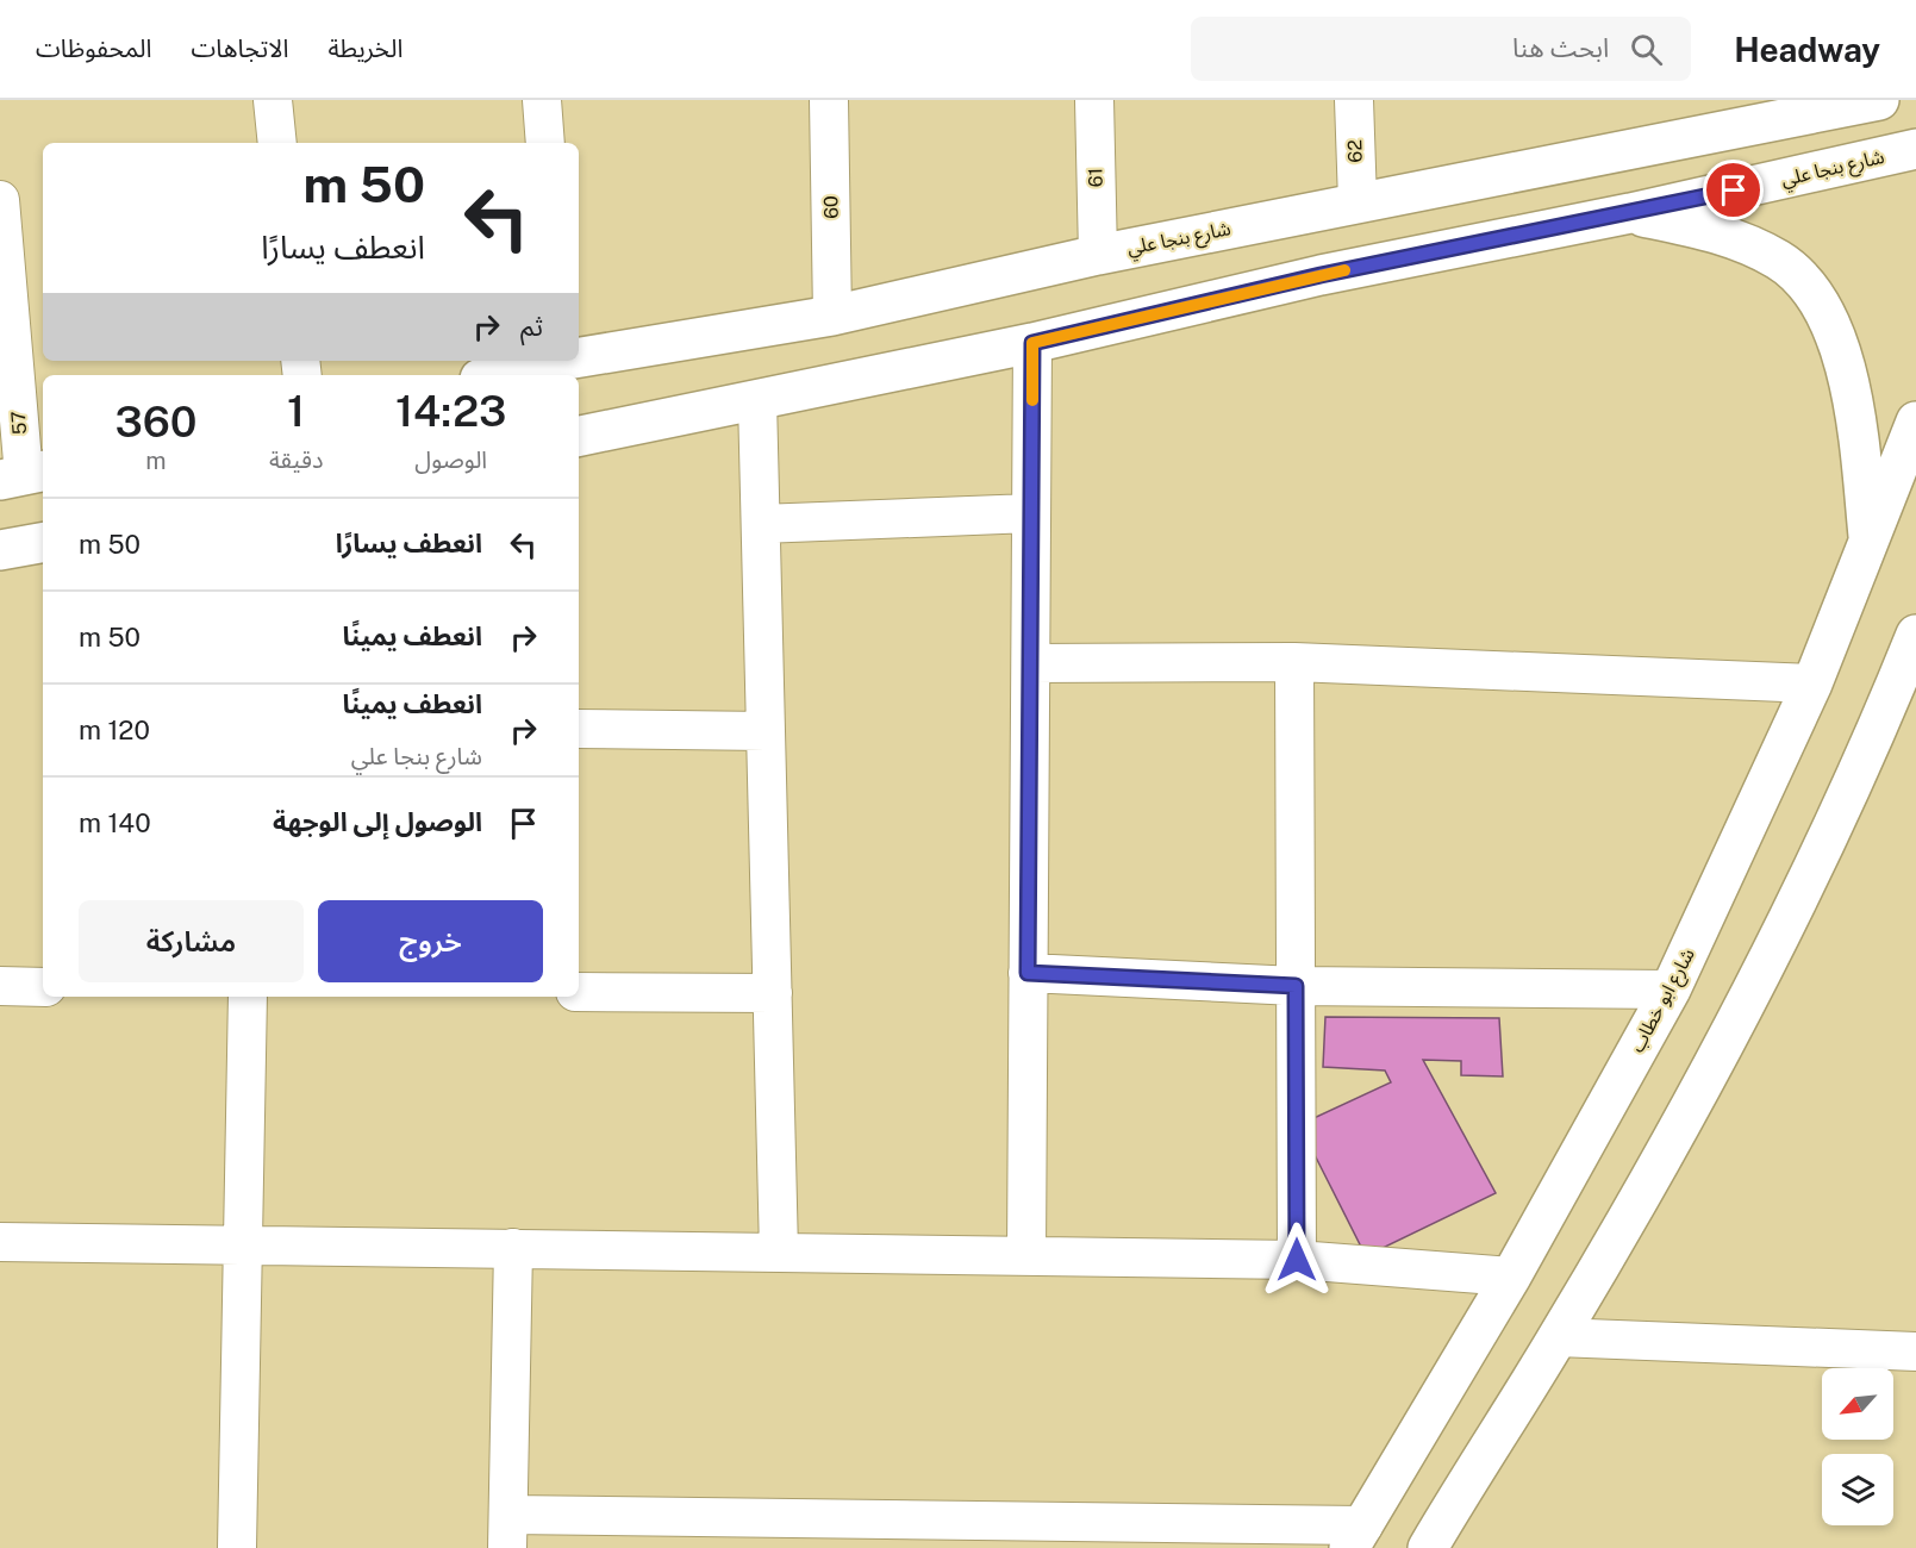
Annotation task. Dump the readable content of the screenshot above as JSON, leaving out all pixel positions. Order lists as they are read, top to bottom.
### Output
{
  "streets": {
    "main road": ["شارع بنجا علي", "شارع ابو خطاب"],
    "street": [
      "62",
      "61",
      "60",
      "57"
    ]
  },
  "crossings": [
    ["62", "شارع بنجا علي"],
    ["شارع بنجا علي", "61"],
    ["شارع بنجا علي", "60"]
  ],
  "north": "bottom left",
  "page": {
    "header": "Headway",
    "search": "ابحث هنا",
    "nav": ["الخريطة", "الاتجاهات", "المحفوظات"],
    "turn": ["50 m", "انعطف يسارًا"],
    "then": "ثم",
    "eta": [
      "14:23",
      "الوصول",
      "1",
      "دقيقة",
      "360",
      "m"
    ],
    "list": [
      {
        "name": "انعطف يسارًا",
        "value": "50 m"
      },
      {
        "name": "انعطف يمينًا",
        "value": "50 m"
      },
      {
        "name": "انعطف يمينًا",
        "note": "شارع بنجا علي",
        "value": "120 m"
      },
      {
        "name": "الوصول إلى الوجهة",
        "value": "140 m"
      }
    ],
    "buttons": ["خروج", "مشاركة"]
  }
}
